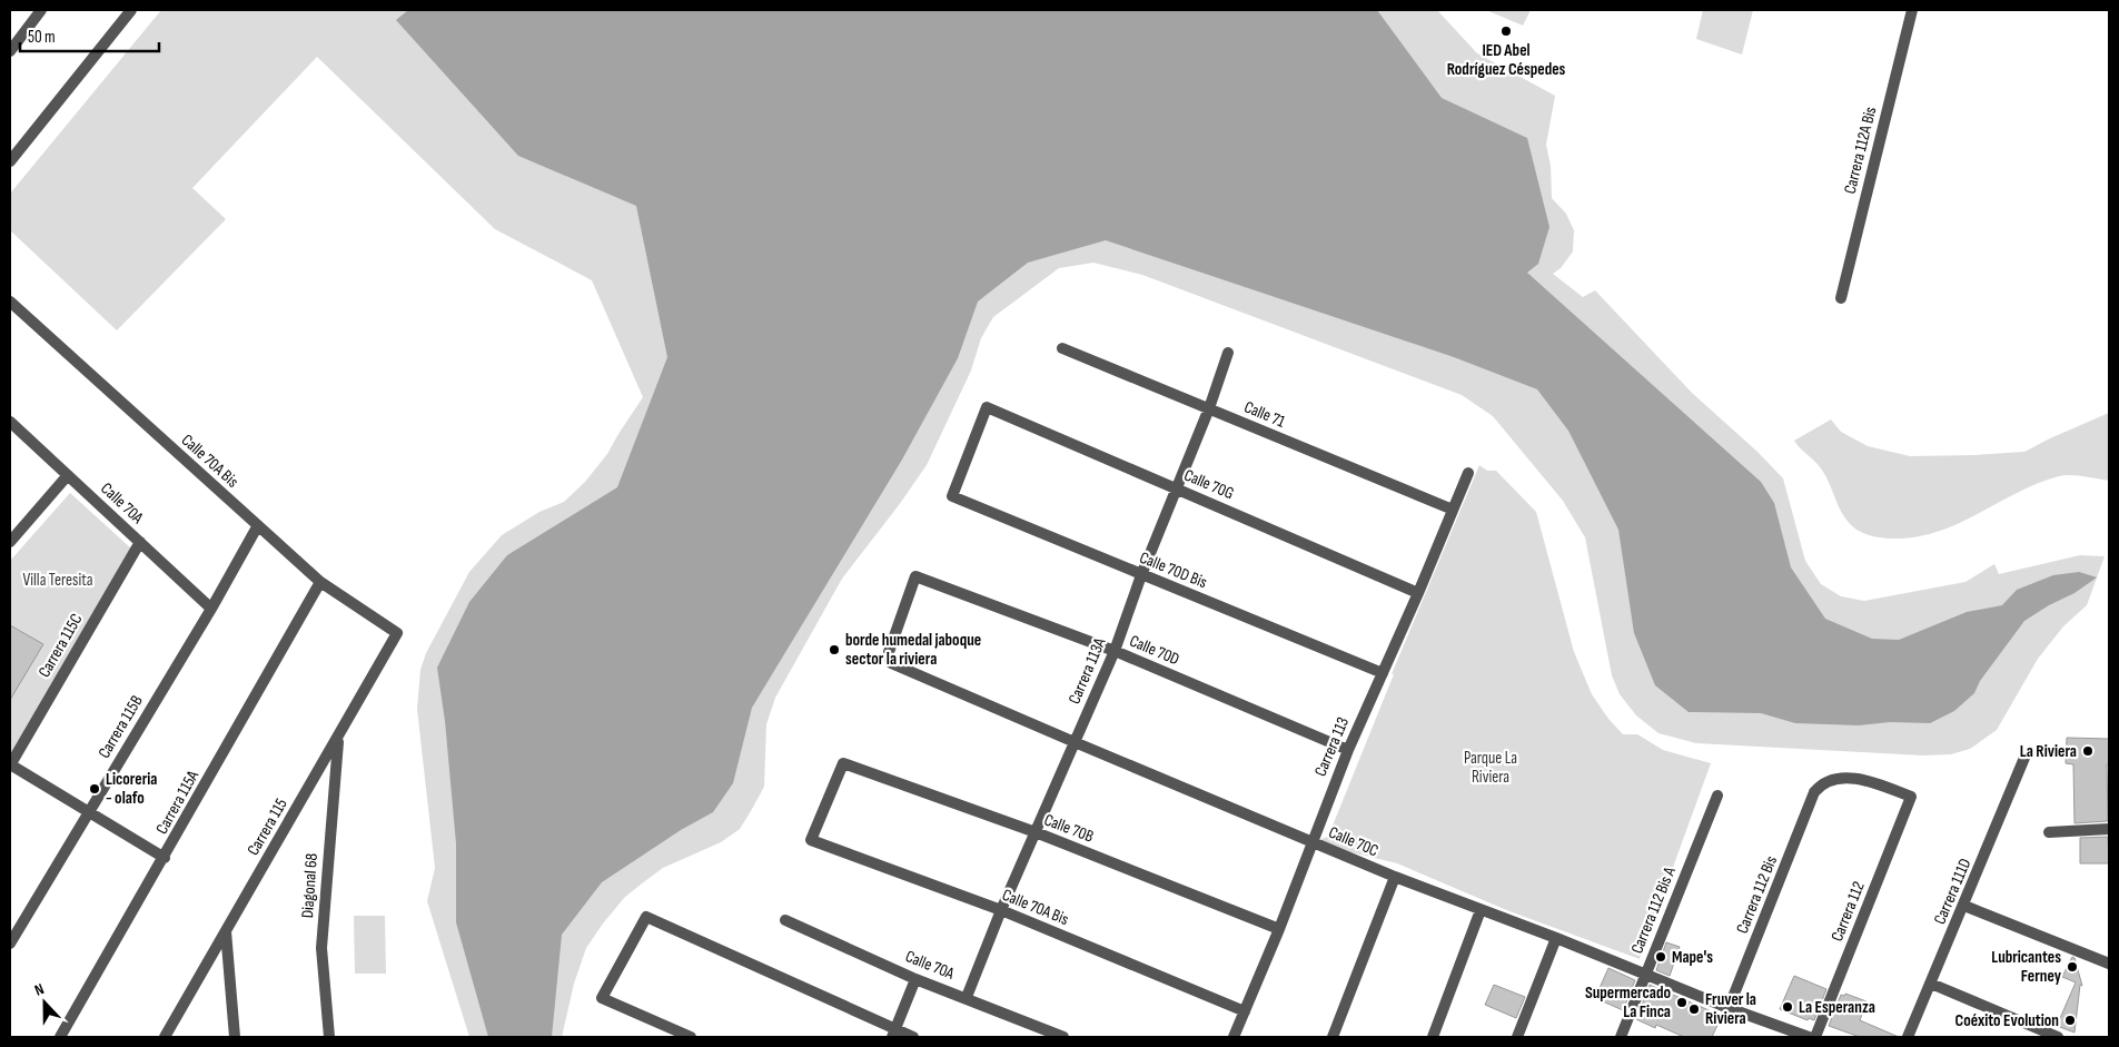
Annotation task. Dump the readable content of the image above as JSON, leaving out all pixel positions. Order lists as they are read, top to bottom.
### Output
{
  "streets": {
    "street": [
      "Carrera 112A Bis",
      "Calle 71",
      "Calle 70A Bis",
      "Calle 70G",
      "Calle 70A",
      "Calle 70D Bis",
      "Carrera 115C",
      "Calle 70D",
      "Carrera 113A",
      "Carrera 115B",
      "Carrera 113",
      "Carrera 115A",
      "Carrera 115",
      "Calle 70B",
      "Calle 70C",
      "Diagonal 68",
      "Carrera 111D",
      "Carrera 112 Bis",
      "Carrera 112 Bis A",
      "Carrera 112"
    ]
  },
  "crossings": [
    ["Calle 71", "Carrera 113A"],
    ["Calle 71", "Carrera 113"],
    ["Calle 70A Bis", "Carrera 113A"],
    ["Calle 70A Bis", "Carrera 115B"],
    ["Calle 70A Bis", "Carrera 113"],
    ["Calle 70A Bis", "Carrera 115A"],
    ["Calle 70A Bis", "Carrera 115"],
    ["Calle 70A Bis", "Calle 70B"],
    ["Calle 70G", "Calle 70D Bis"],
    ["Calle 70G", "Carrera 113A"],
    ["Calle 70G", "Carrera 113"],
    ["Calle 70A", "Carrera 115C"],
    ["Calle 70A", "Carrera 113A"],
    ["Calle 70A", "Carrera 115B"],
    ["Calle 70D Bis", "Carrera 113A"],
    ["Calle 70D Bis", "Carrera 113"],
    ["Calle 70D", "Carrera 113A"],
    ["Calle 70D", "Carrera 113"],
    ["Calle 70D", "Calle 70C"],
    ["Carrera 113A", "Calle 70B"],
    ["Carrera 113A", "Calle 70C"],
    ["Carrera 113", "Calle 70B"],
    ["Carrera 113", "Calle 70C"],
    ["Carrera 115", "Diagonal 68"],
    ["Calle 70C", "Carrera 112 Bis"],
    ["Calle 70C", "Carrera 112 Bis A"],
    ["Carrera 112 Bis", "Carrera 112"]
  ],
  "parks": ["Villa Teresita", "Parque La Riviera"],
  "places": [
    "IED Abel Rodríguez Céspedes",
    "borde humedal jaboque sector la riviera",
    "La Riviera",
    "Licoreria - olafo",
    "Mape's",
    "Lubricantes Ferney",
    "Supermercado La Finca",
    "La Esperanza",
    "Fruver la Riviera",
    "Coéxito Evolution"
  ],
  "scale_bar": "50 m",
  "north": "top"
}
